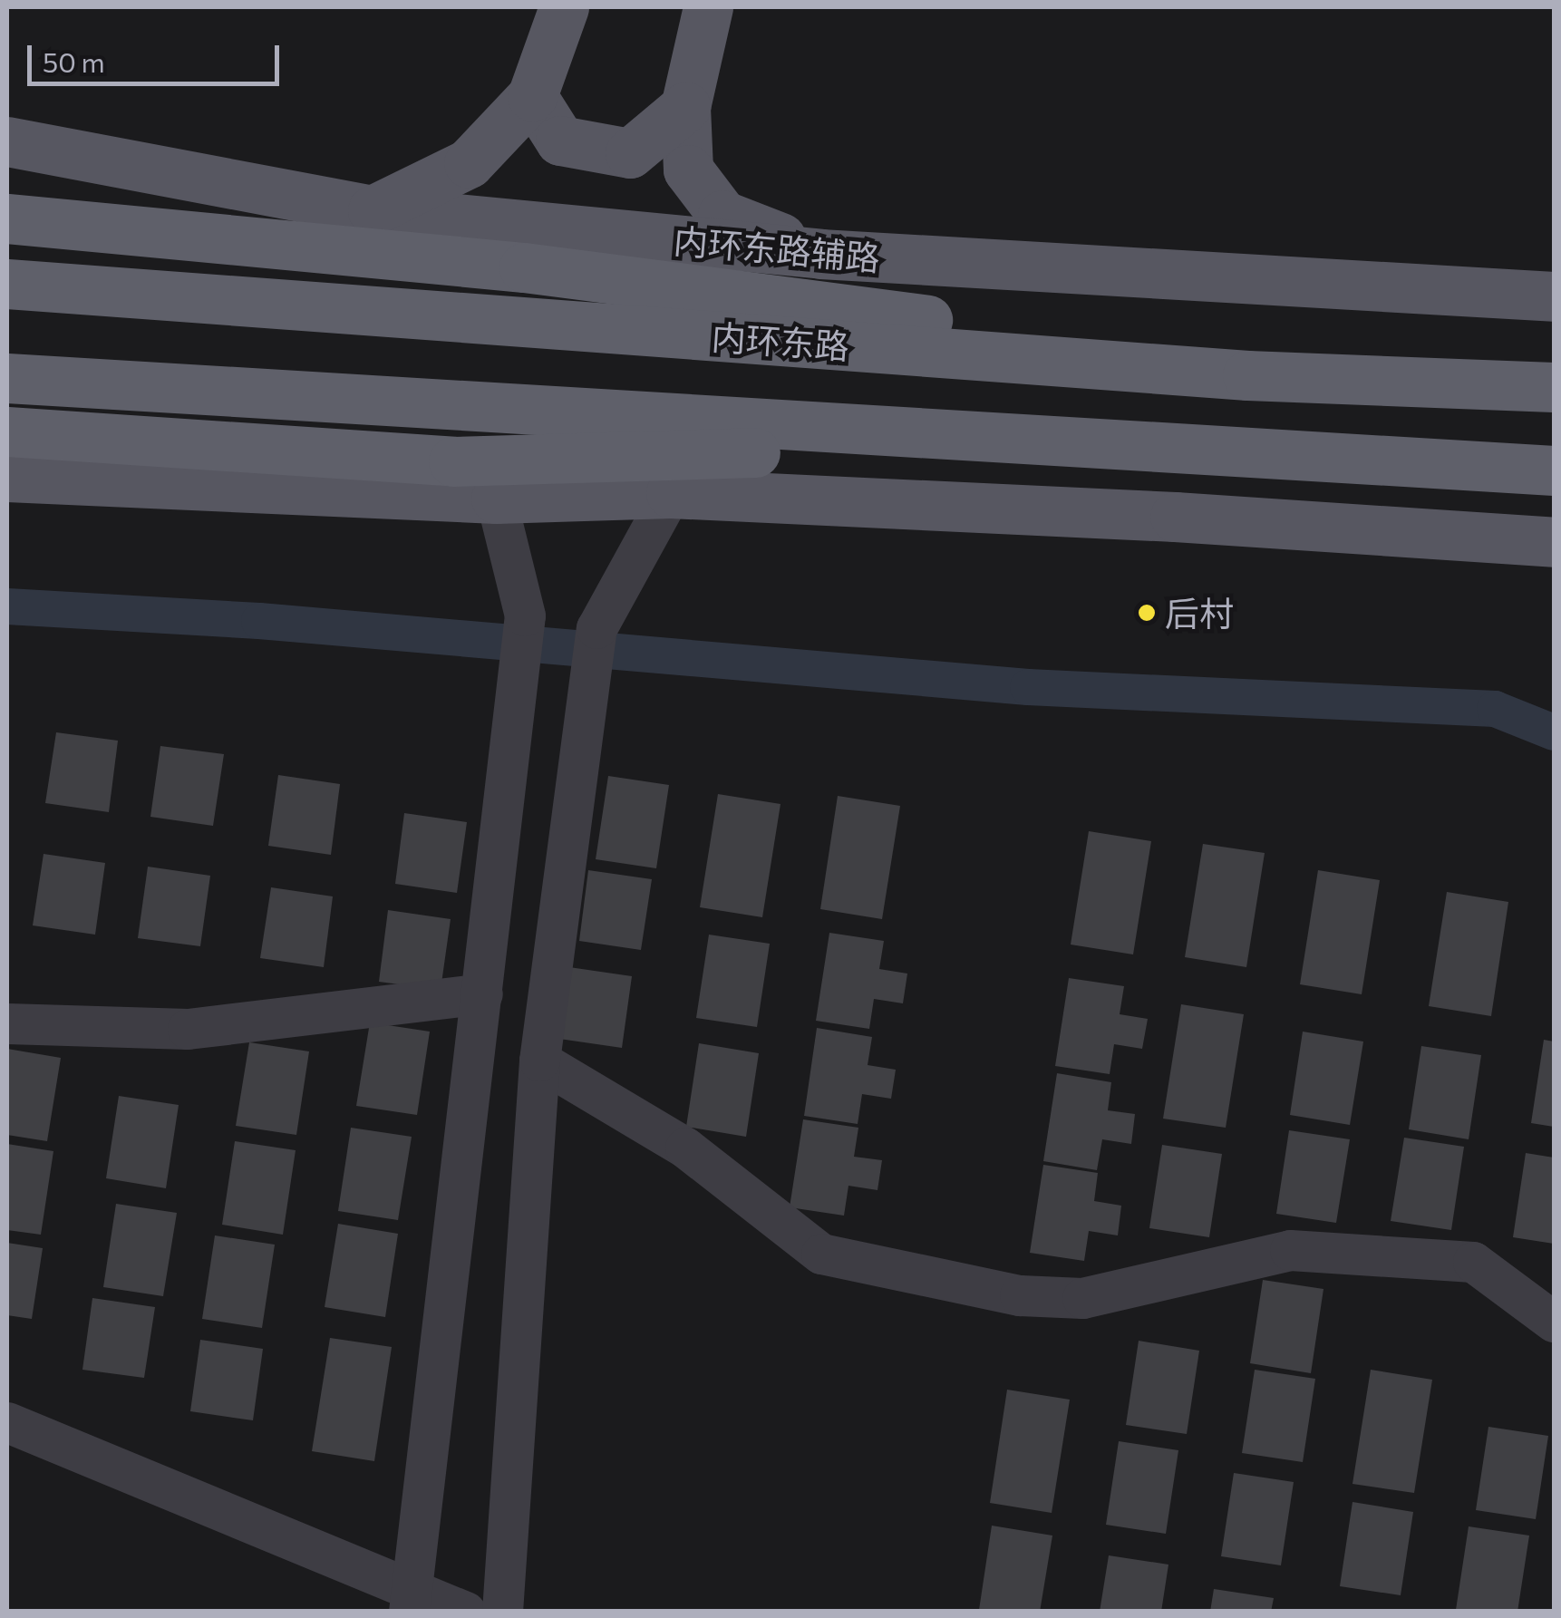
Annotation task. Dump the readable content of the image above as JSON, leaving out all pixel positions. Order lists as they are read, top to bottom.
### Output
{
  "streets": {
    "highway": ["内环东路"],
    "main road": ["内环东路辅路"]
  },
  "places": ["后村"],
  "scale_bar": "50 m"
}
